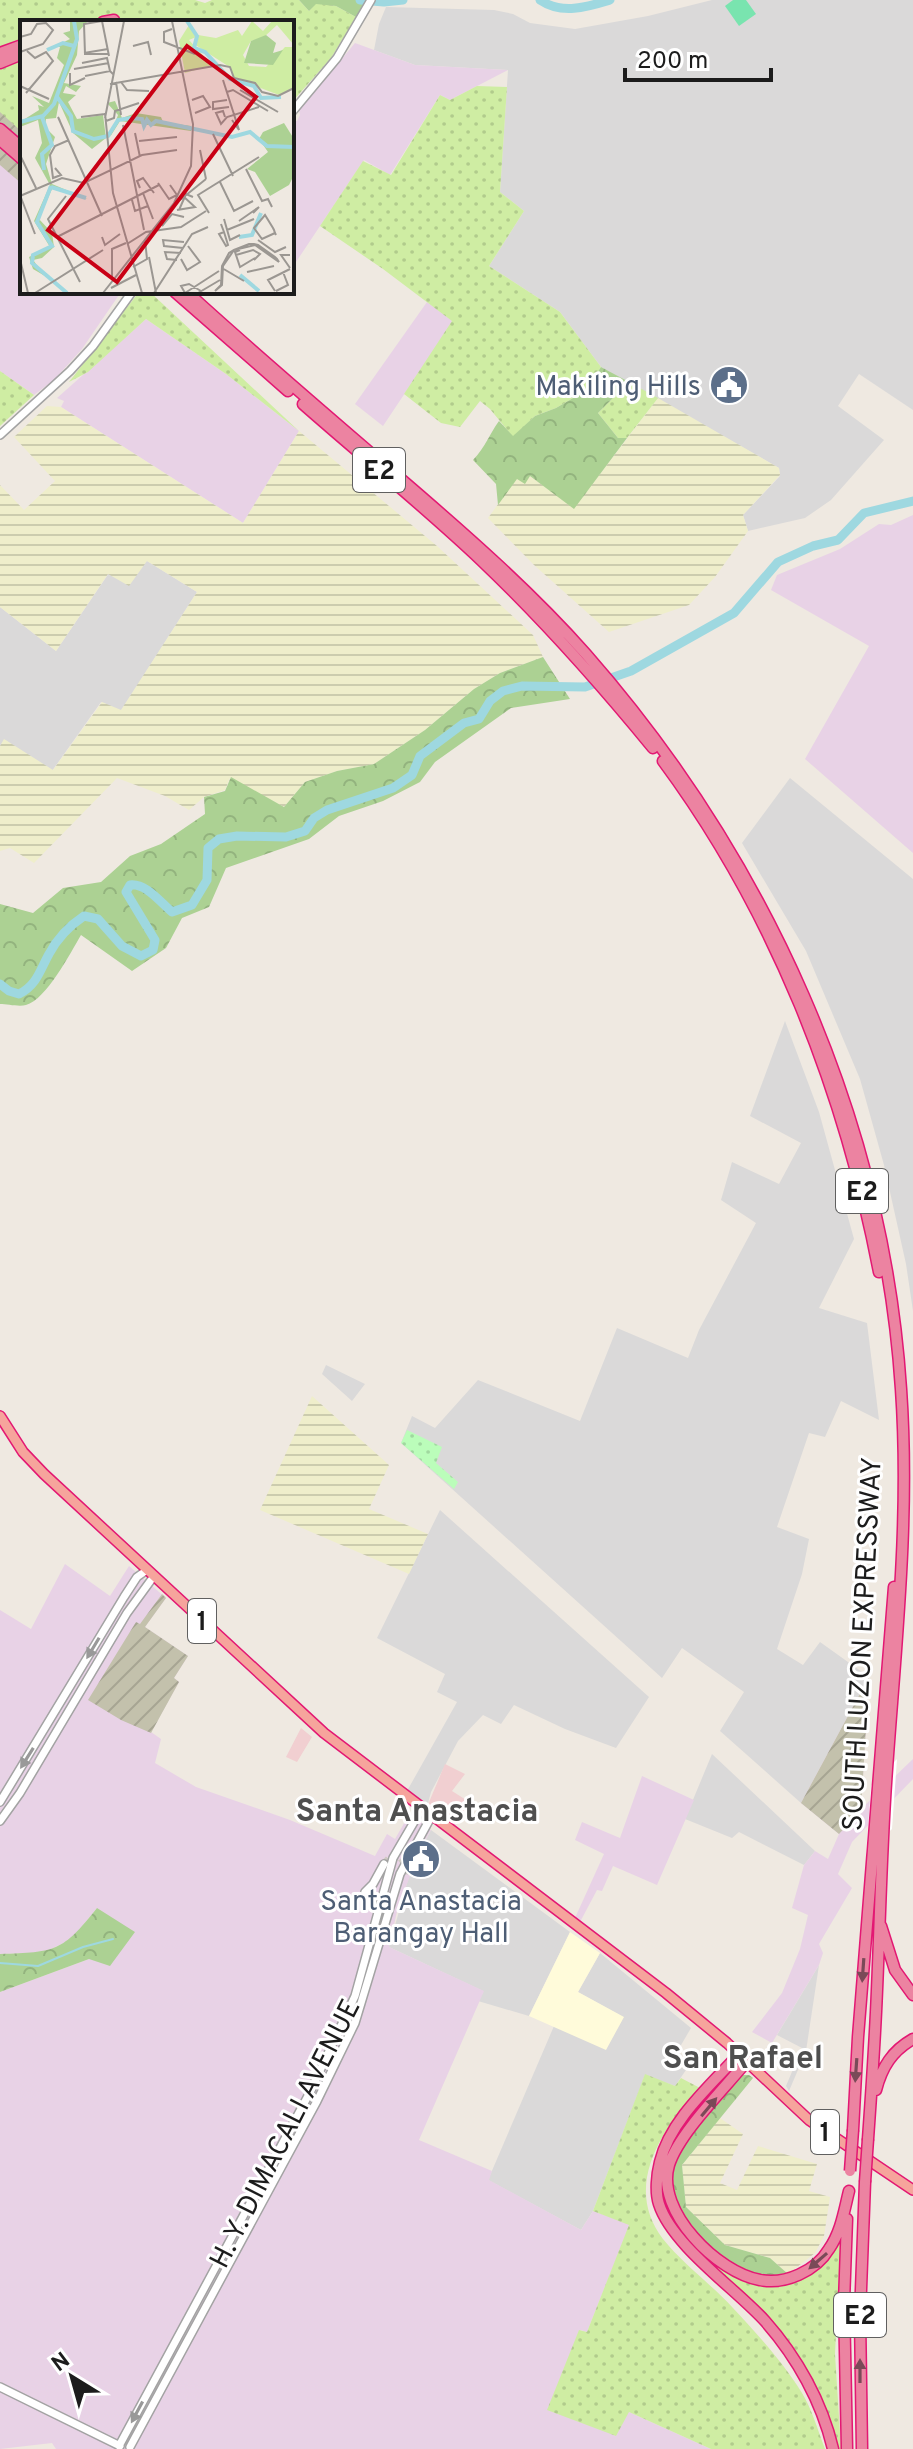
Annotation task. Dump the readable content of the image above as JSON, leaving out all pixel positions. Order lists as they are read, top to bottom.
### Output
{
  "streets": {
    "highway": ["E2", "1", "SOUTH LUZON EXPRESSWAY"],
    "street": ["H. Y. DIMACALI AVENUE"]
  },
  "crossings": [
    ["E2", "SOUTH LUZON EXPRESSWAY"],
    ["1", "H. Y. DIMACALI AVENUE"]
  ],
  "districts": ["Santa Anastacia", "San Rafael"],
  "places": {
    "public building": ["Makiling Hills", "Santa Anastacia Barangay Hall"]
  },
  "scale_bar": "200 m",
  "north": "top left"
}
